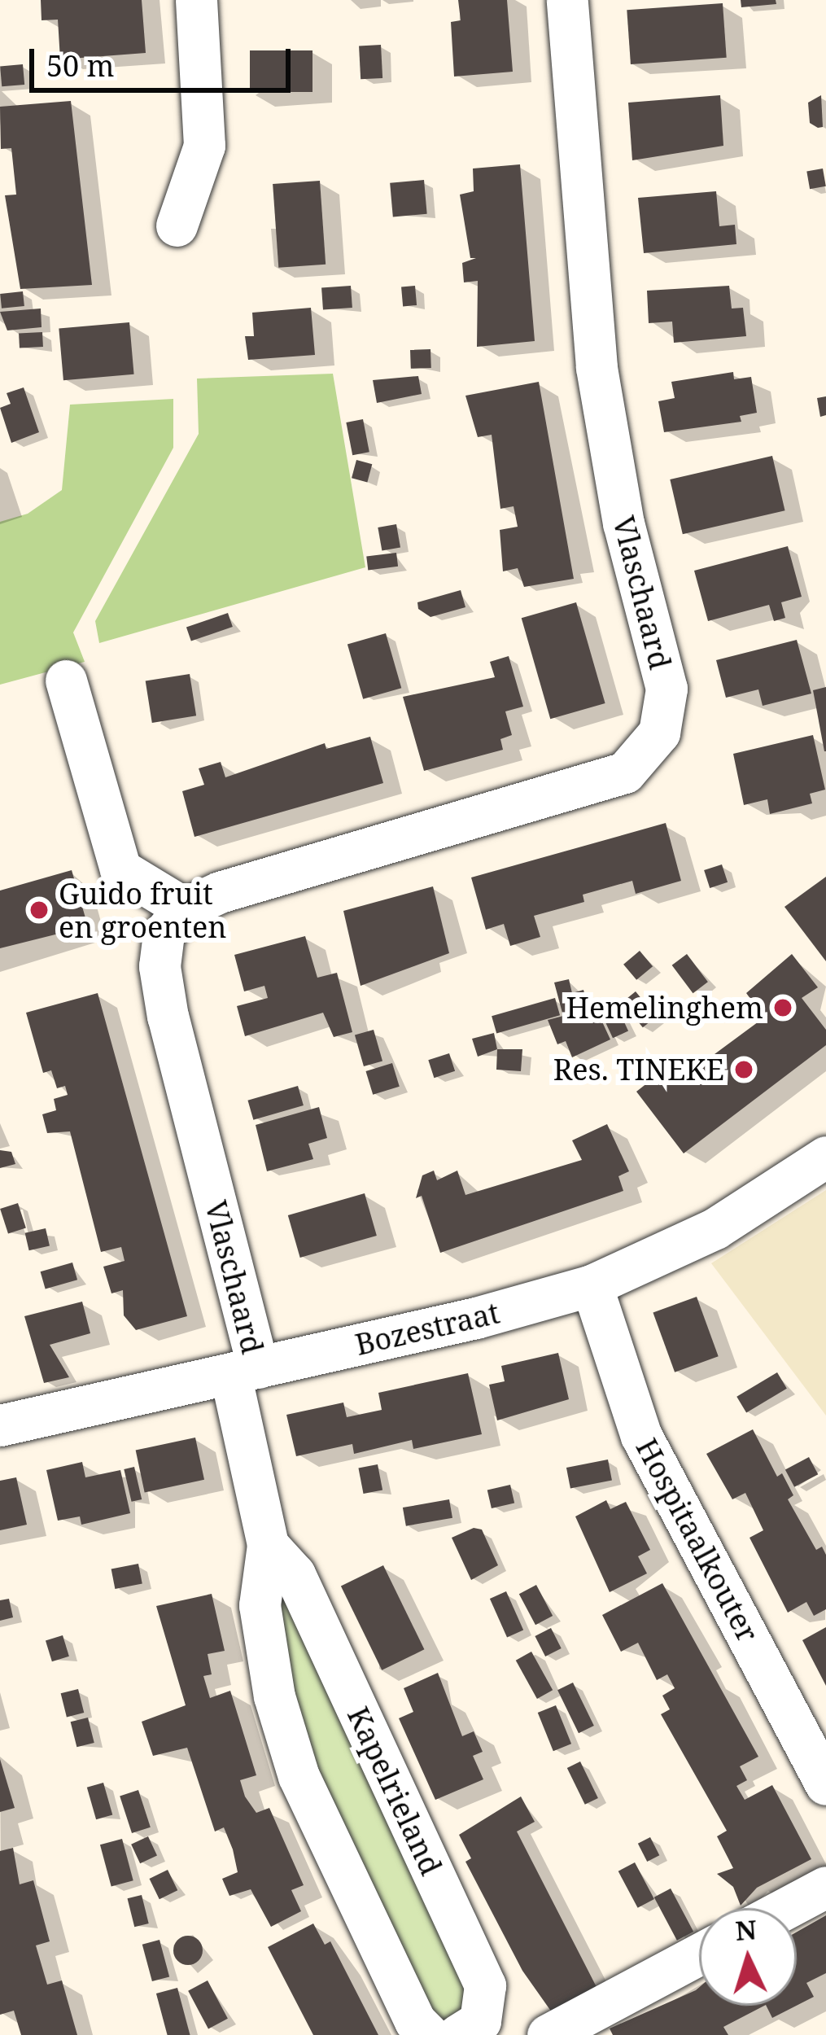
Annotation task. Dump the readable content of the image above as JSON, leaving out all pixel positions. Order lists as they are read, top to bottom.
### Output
{
  "streets": {
    "street": [
      "Vlaschaard",
      "Bozestraat",
      "Hospitaalkouter",
      "Kapelrieland"
    ]
  },
  "crossings": [
    ["Vlaschaard", "Bozestraat"],
    ["Vlaschaard", "Kapelrieland"],
    ["Bozestraat", "Hospitaalkouter"],
    ["Bozestraat", "Kapelrieland"]
  ],
  "places": ["Guido fruit en groenten", "Hemelinghem", "Res. TINEKE"],
  "scale_bar": "50 m",
  "north": "top"
}
